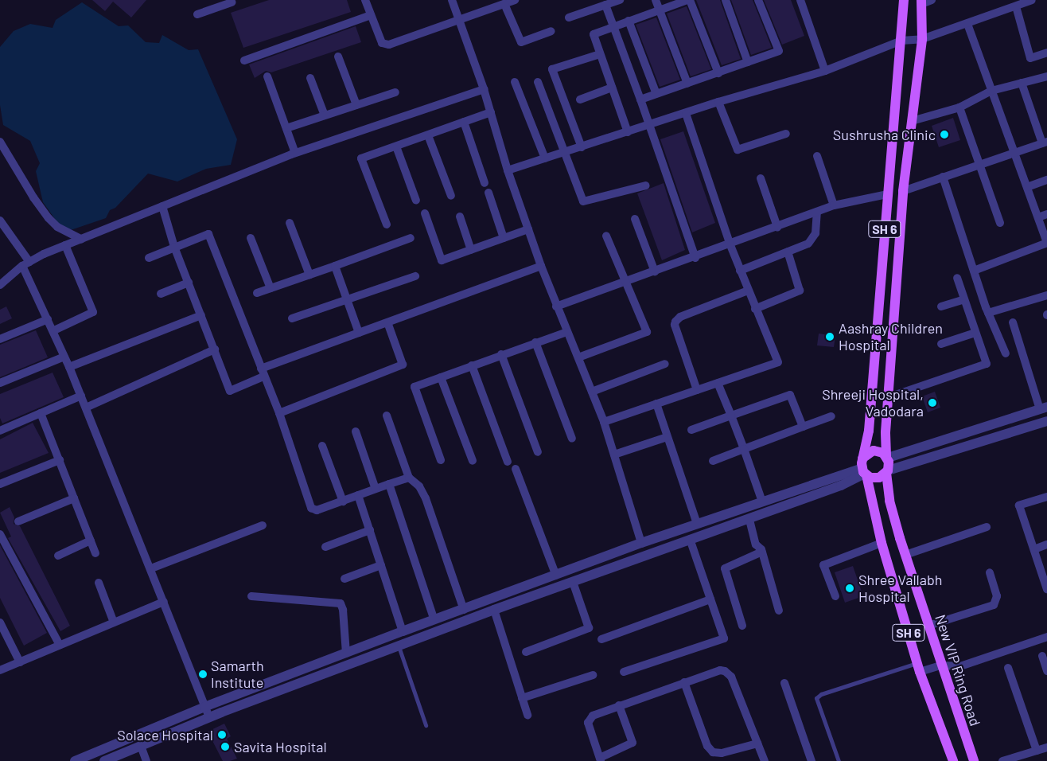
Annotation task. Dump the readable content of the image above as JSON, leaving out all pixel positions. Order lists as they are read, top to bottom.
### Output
{
  "streets": {
    "main road": ["SH 6", "New VIP Ring Road"]
  },
  "crossings": [
    ["SH 6", "New VIP Ring Road"]
  ],
  "places": [
    "Sushrusha Clinic",
    "Aashray Children Hospital",
    "Shreeji Hospital, Vadodara",
    "Shree Vallabh Hospital",
    "Samarth Institute",
    "Solace Hospital",
    "Savita Hospital"
  ]
}
